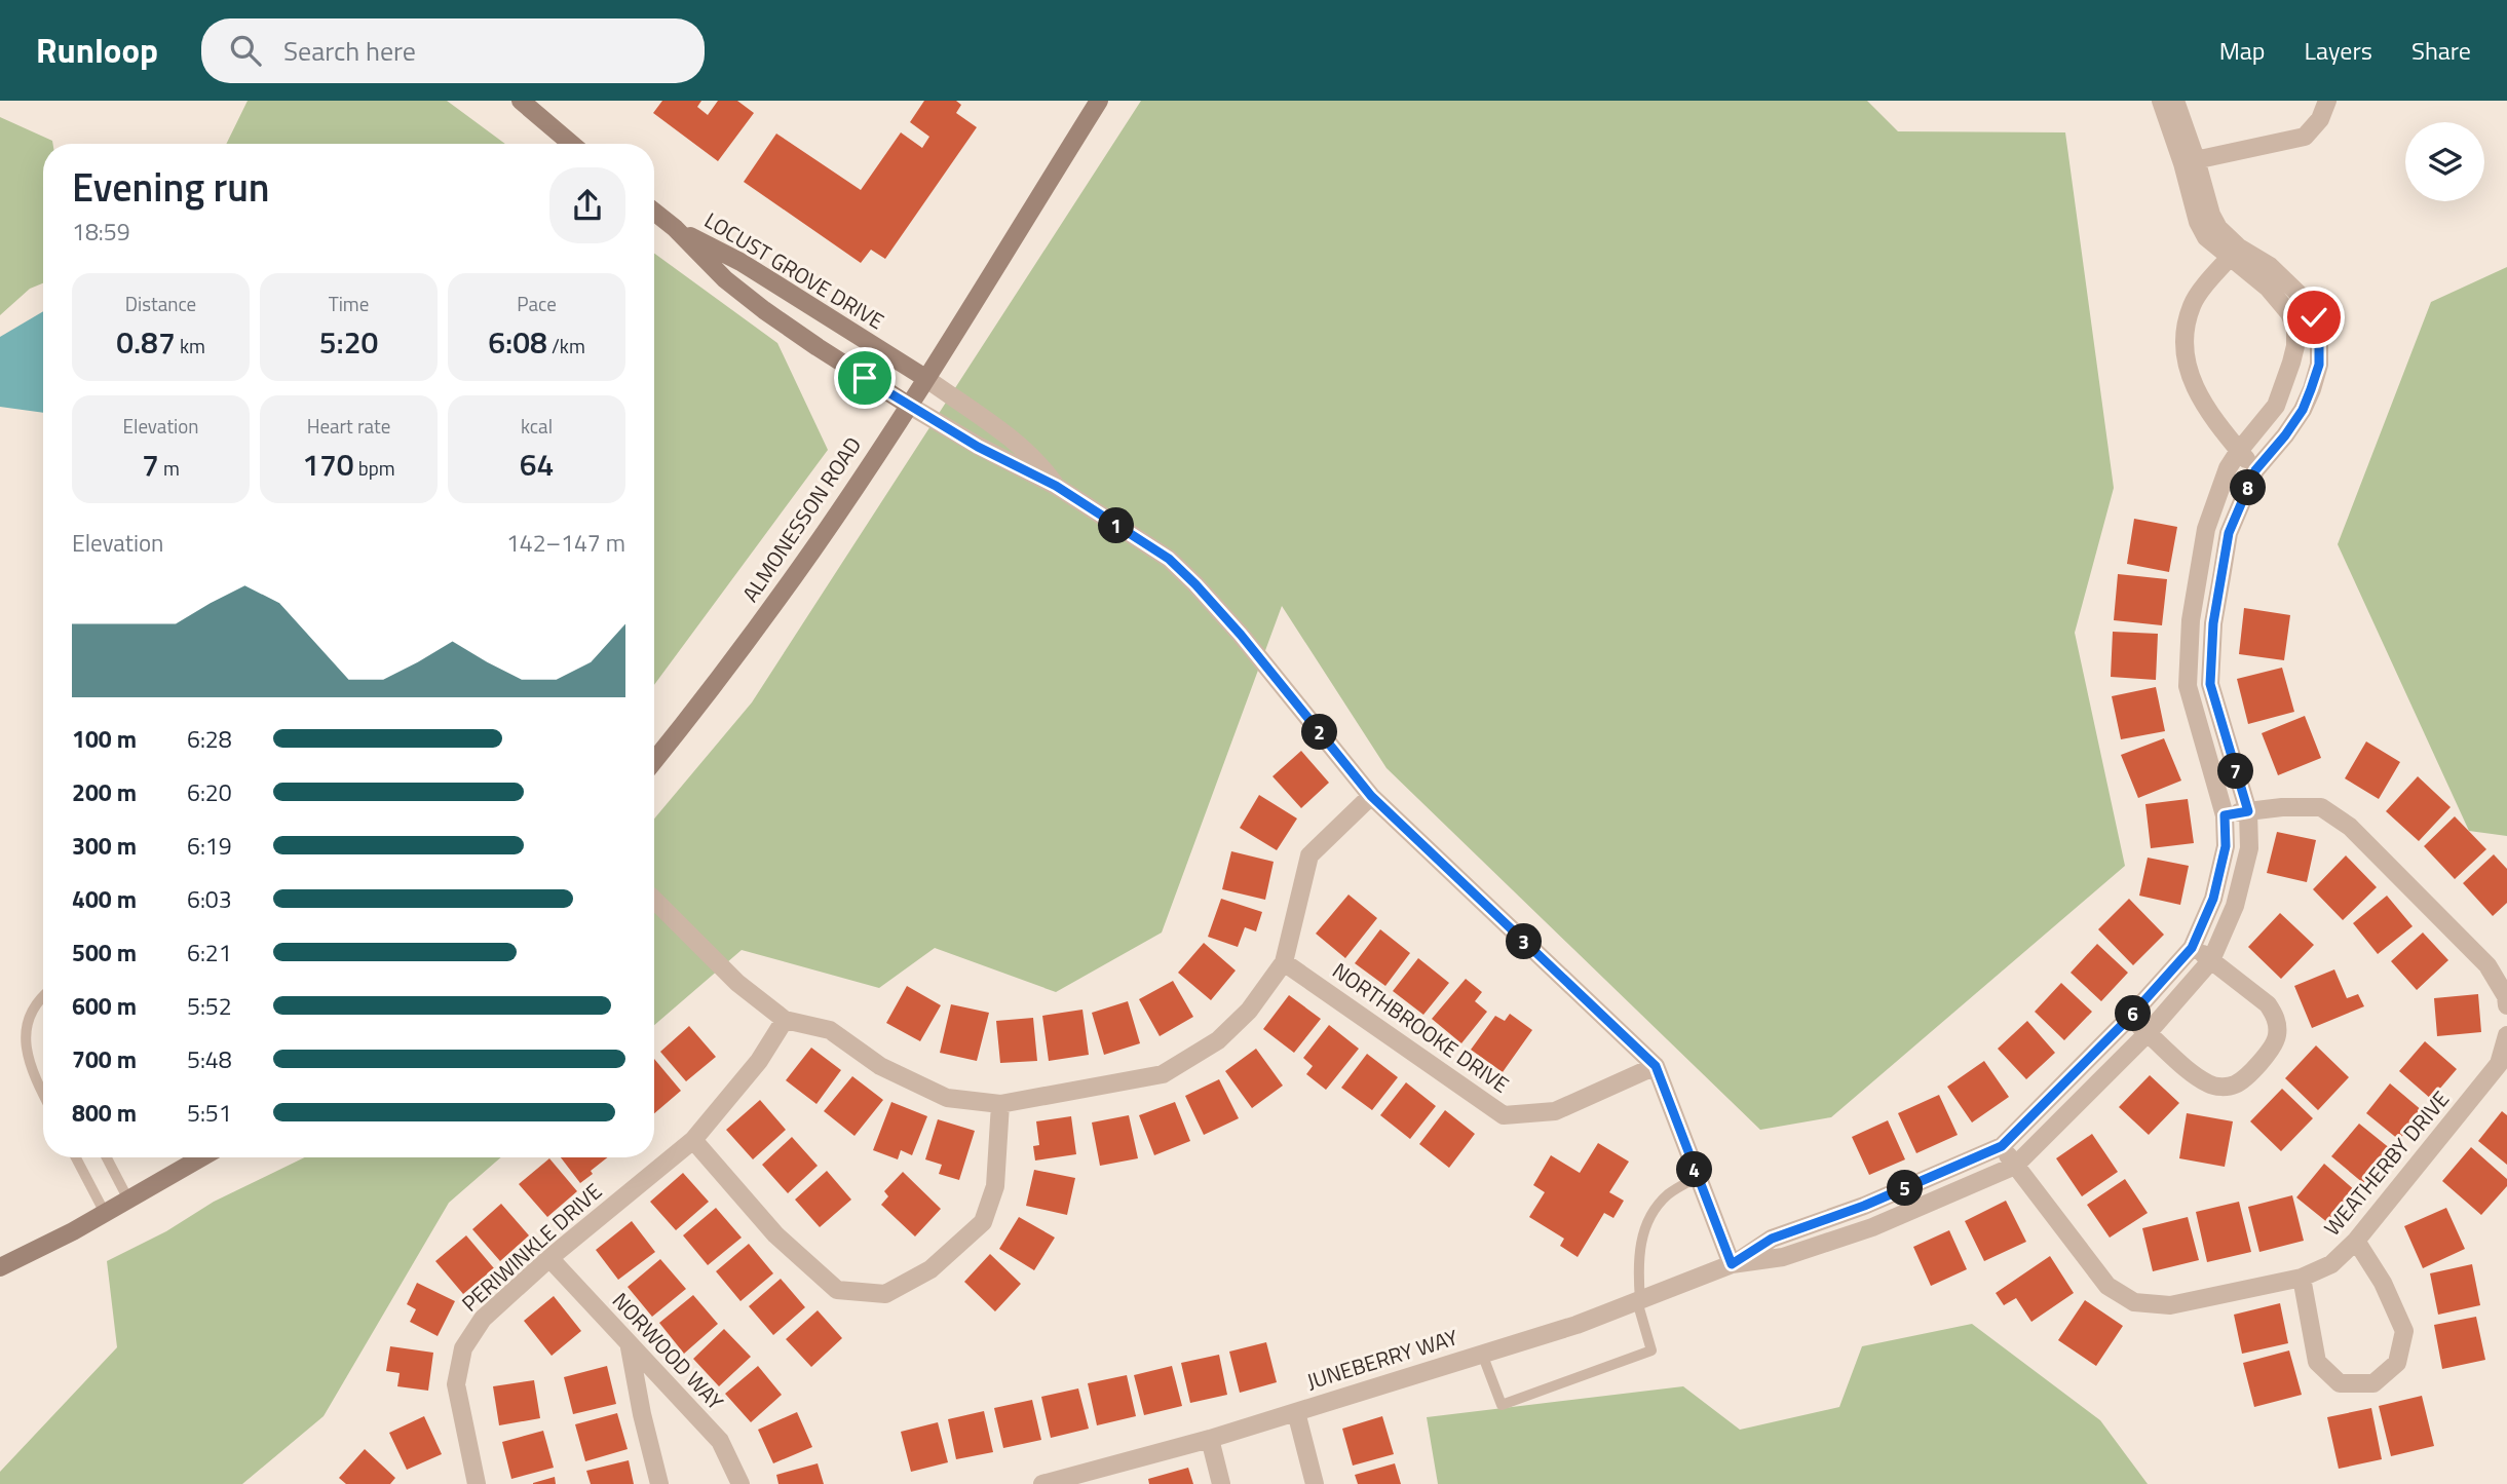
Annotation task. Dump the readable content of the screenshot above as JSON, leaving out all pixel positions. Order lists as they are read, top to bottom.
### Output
{
  "streets": {
    "main road": ["LOCUST GROVE DRIVE", "ALMONESSON ROAD"],
    "street": [
      "NORTHBROOKE DRIVE",
      "WEATHERBY DRIVE",
      "PERIWINKLE DRIVE",
      "NORWOOD WAY",
      "JUNEBERRY WAY"
    ]
  },
  "crossings": [
    ["LOCUST GROVE DRIVE", "ALMONESSON ROAD"],
    ["WEATHERBY DRIVE", "JUNEBERRY WAY"],
    ["PERIWINKLE DRIVE", "NORWOOD WAY"]
  ],
  "page": {
    "header": "Runloop",
    "search": "Search here",
    "nav": ["Map", "Layers", "Share"],
    "heading": ["Evening run", "18:59"],
    "stats": [
      ["Distance", "0.87 km"],
      ["Time", "5:20"],
      ["Pace", "6:08 /km"],
      ["Elevation", "7 m"],
      ["Heart rate", "170 bpm"],
      ["kcal", "64"]
    ],
    "pins": [
      "8",
      "1",
      "2",
      "7",
      "3",
      "6",
      "4",
      "5"
    ],
    "chart": ["Elevation", "142–147 m"],
    "list": [
      {
        "name": "100 m",
        "note": "6:28"
      },
      {
        "name": "200 m",
        "note": "6:20"
      },
      {
        "name": "300 m",
        "note": "6:19"
      },
      {
        "name": "400 m",
        "note": "6:03"
      },
      {
        "name": "500 m",
        "note": "6:21"
      },
      {
        "name": "600 m",
        "note": "5:52"
      },
      {
        "name": "700 m",
        "note": "5:48"
      },
      {
        "name": "800 m",
        "note": "5:51"
      }
    ]
  }
}
